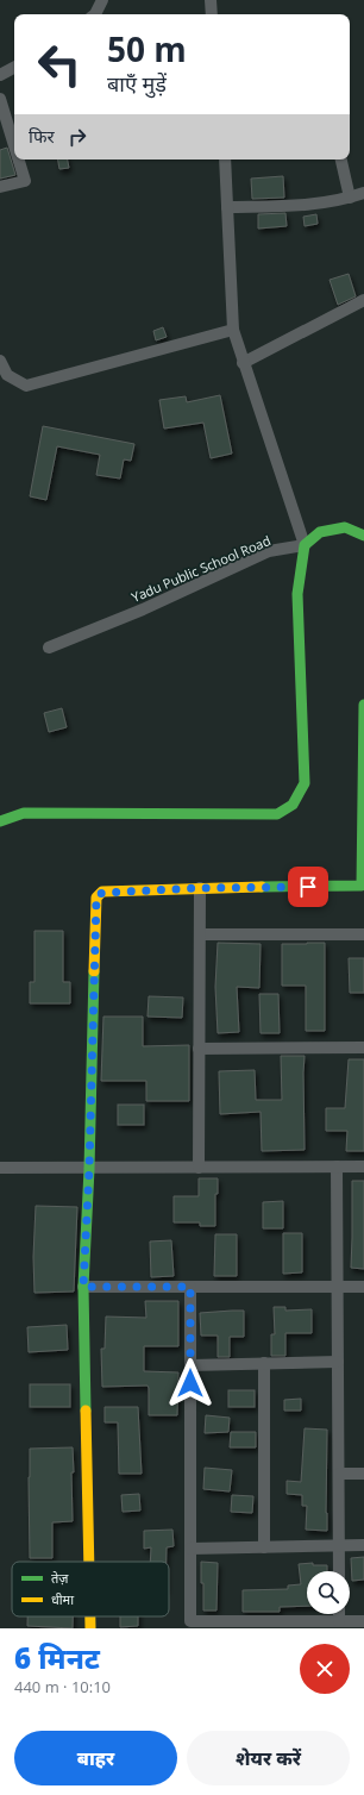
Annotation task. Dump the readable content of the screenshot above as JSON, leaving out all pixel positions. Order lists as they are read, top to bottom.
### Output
{
  "streets": {
    "street": ["Yadu Public School Road"]
  },
  "legend": ["तेज़", "धीमा"],
  "page": {
    "turn": ["50 m", "बाएँ मुड़ें"],
    "then": "फिर",
    "heading": ["6 मिनट", "440 m · 10:10"],
    "buttons": ["बाहर", "शेयर करें"]
  }
}
